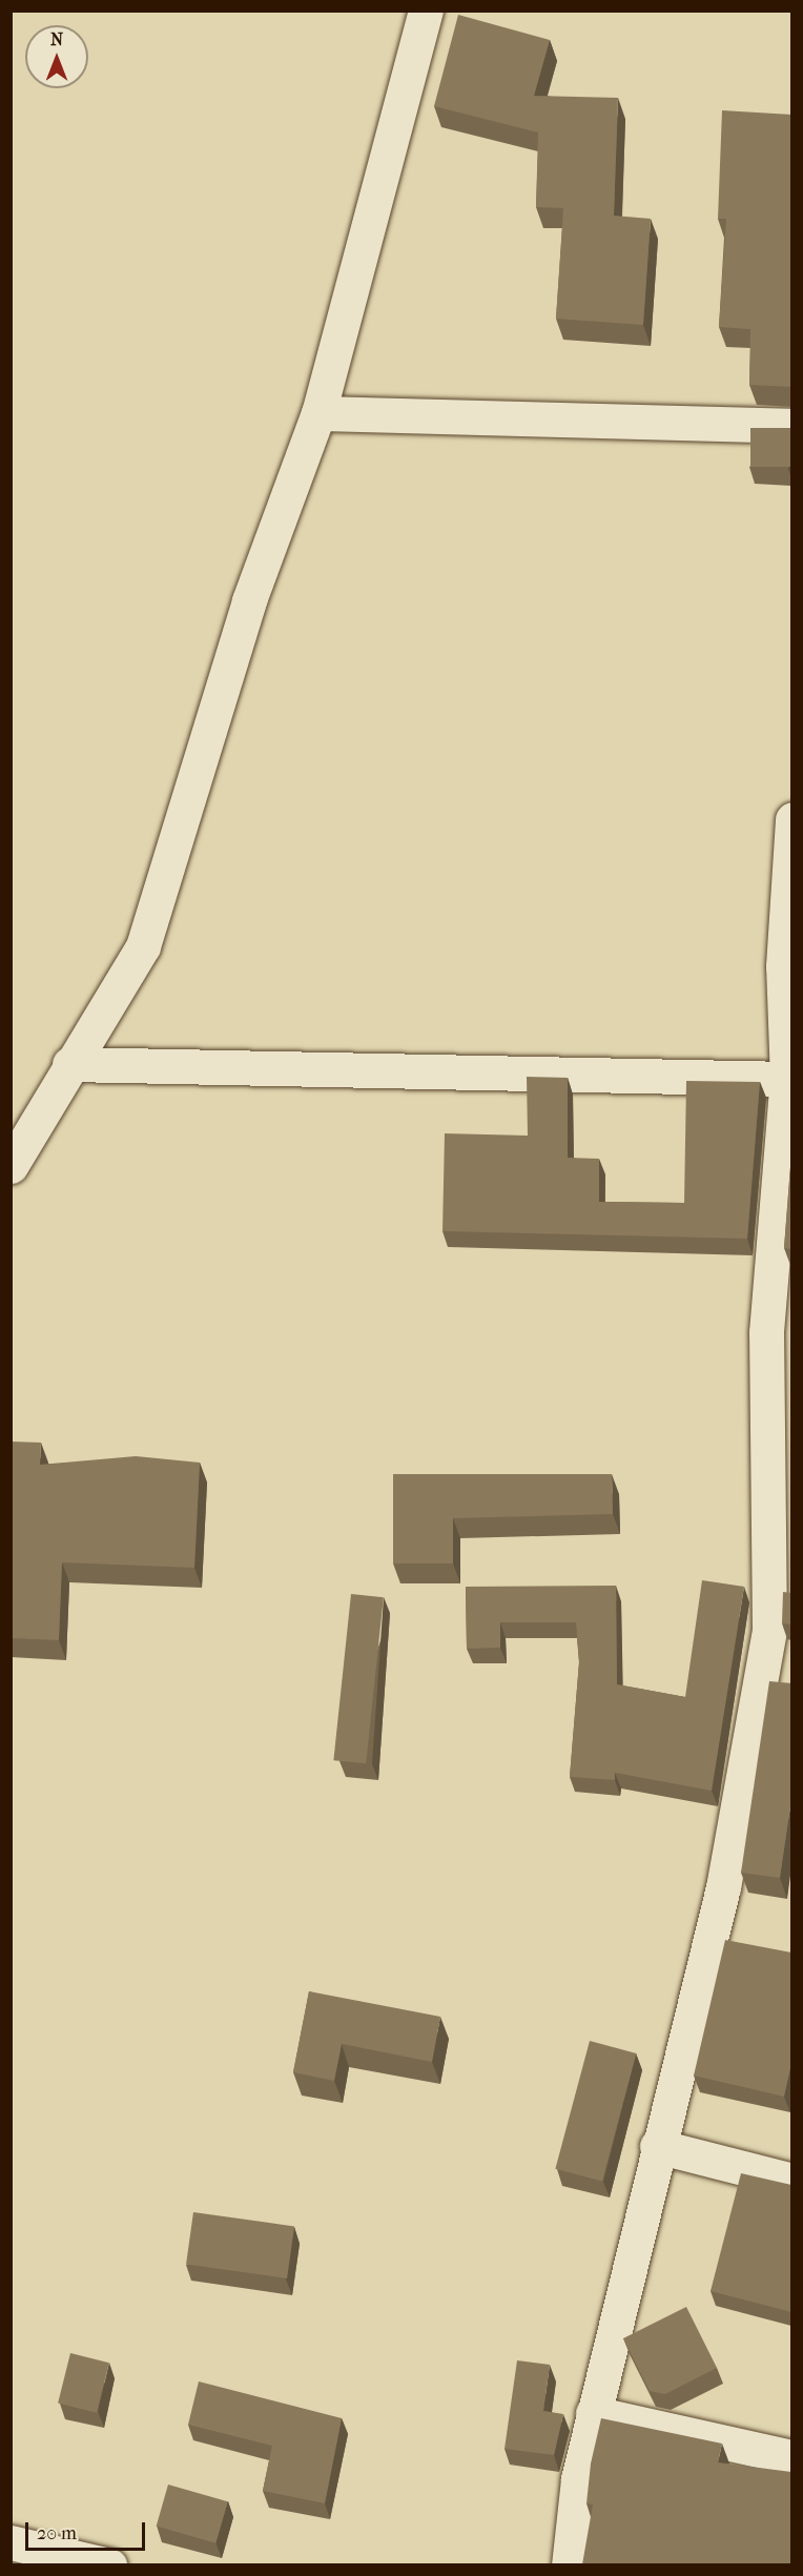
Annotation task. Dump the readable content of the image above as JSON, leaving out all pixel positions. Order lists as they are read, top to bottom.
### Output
{
  "scale_bar": "20 m",
  "north": "top"
}
